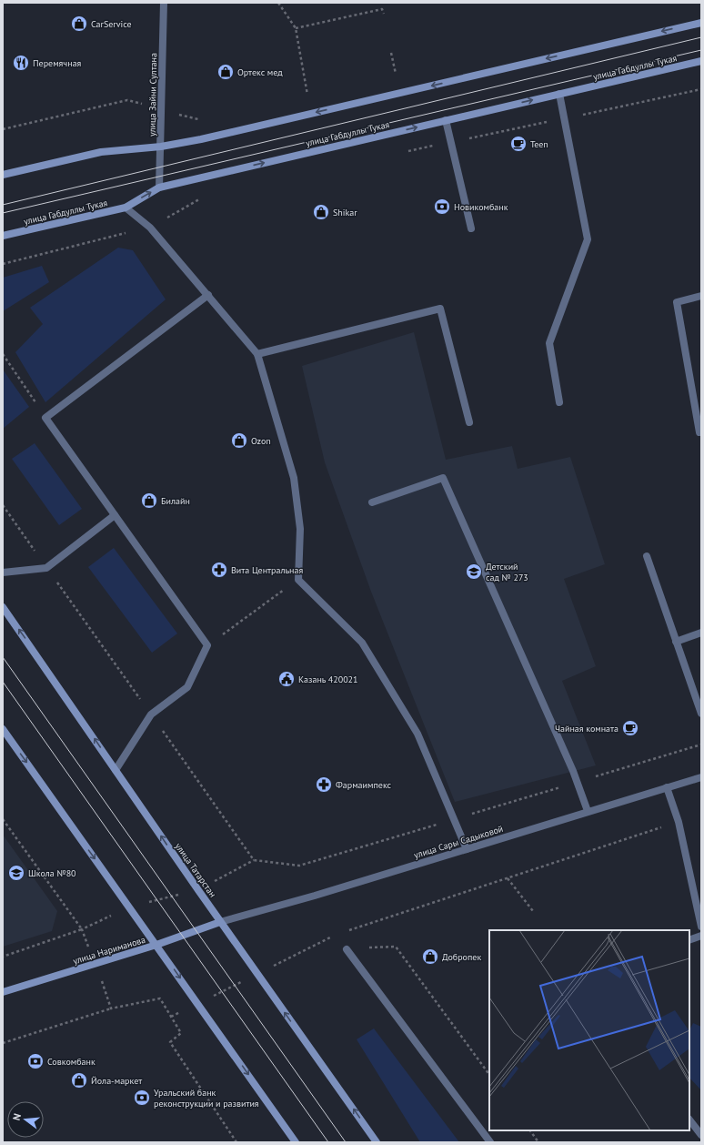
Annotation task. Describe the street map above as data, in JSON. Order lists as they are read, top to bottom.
{
  "streets": {
    "main road": ["улица Габдуллы Тукая", "улица Татарстан", "улица Нариманова"],
    "street": ["улица Зайни Султана", "улица Сары Садыковой"]
  },
  "crossings": [
    ["улица Габдуллы Тукая", "улица Зайни Султана"],
    ["улица Сары Садыковой", "улица Татарстан"],
    ["улица Сары Садыковой", "улица Нариманова"],
    ["улица Татарстан", "улица Нариманова"]
  ],
  "one_way": ["улица Татарстан"],
  "places": {
    "shop": [
      "CarService",
      "Ортекс мед",
      "Shikar",
      "Ozon",
      "Билайн",
      "Добропек",
      "Йола-маркет"
    ],
    "restaurant": ["Перемячная"],
    "cafe": ["Teen", "Чайная комната"],
    "bank": ["Новикомбанк", "Совкомбанк", "Уральский банк реконструкции и развития"],
    "pharmacy": ["Вита Центральная", "Фармаимпекс"],
    "school or university": ["Детский сад № 273", "Школа №80"],
    "public building": ["Казань 420021"]
  },
  "north": "left"
}
